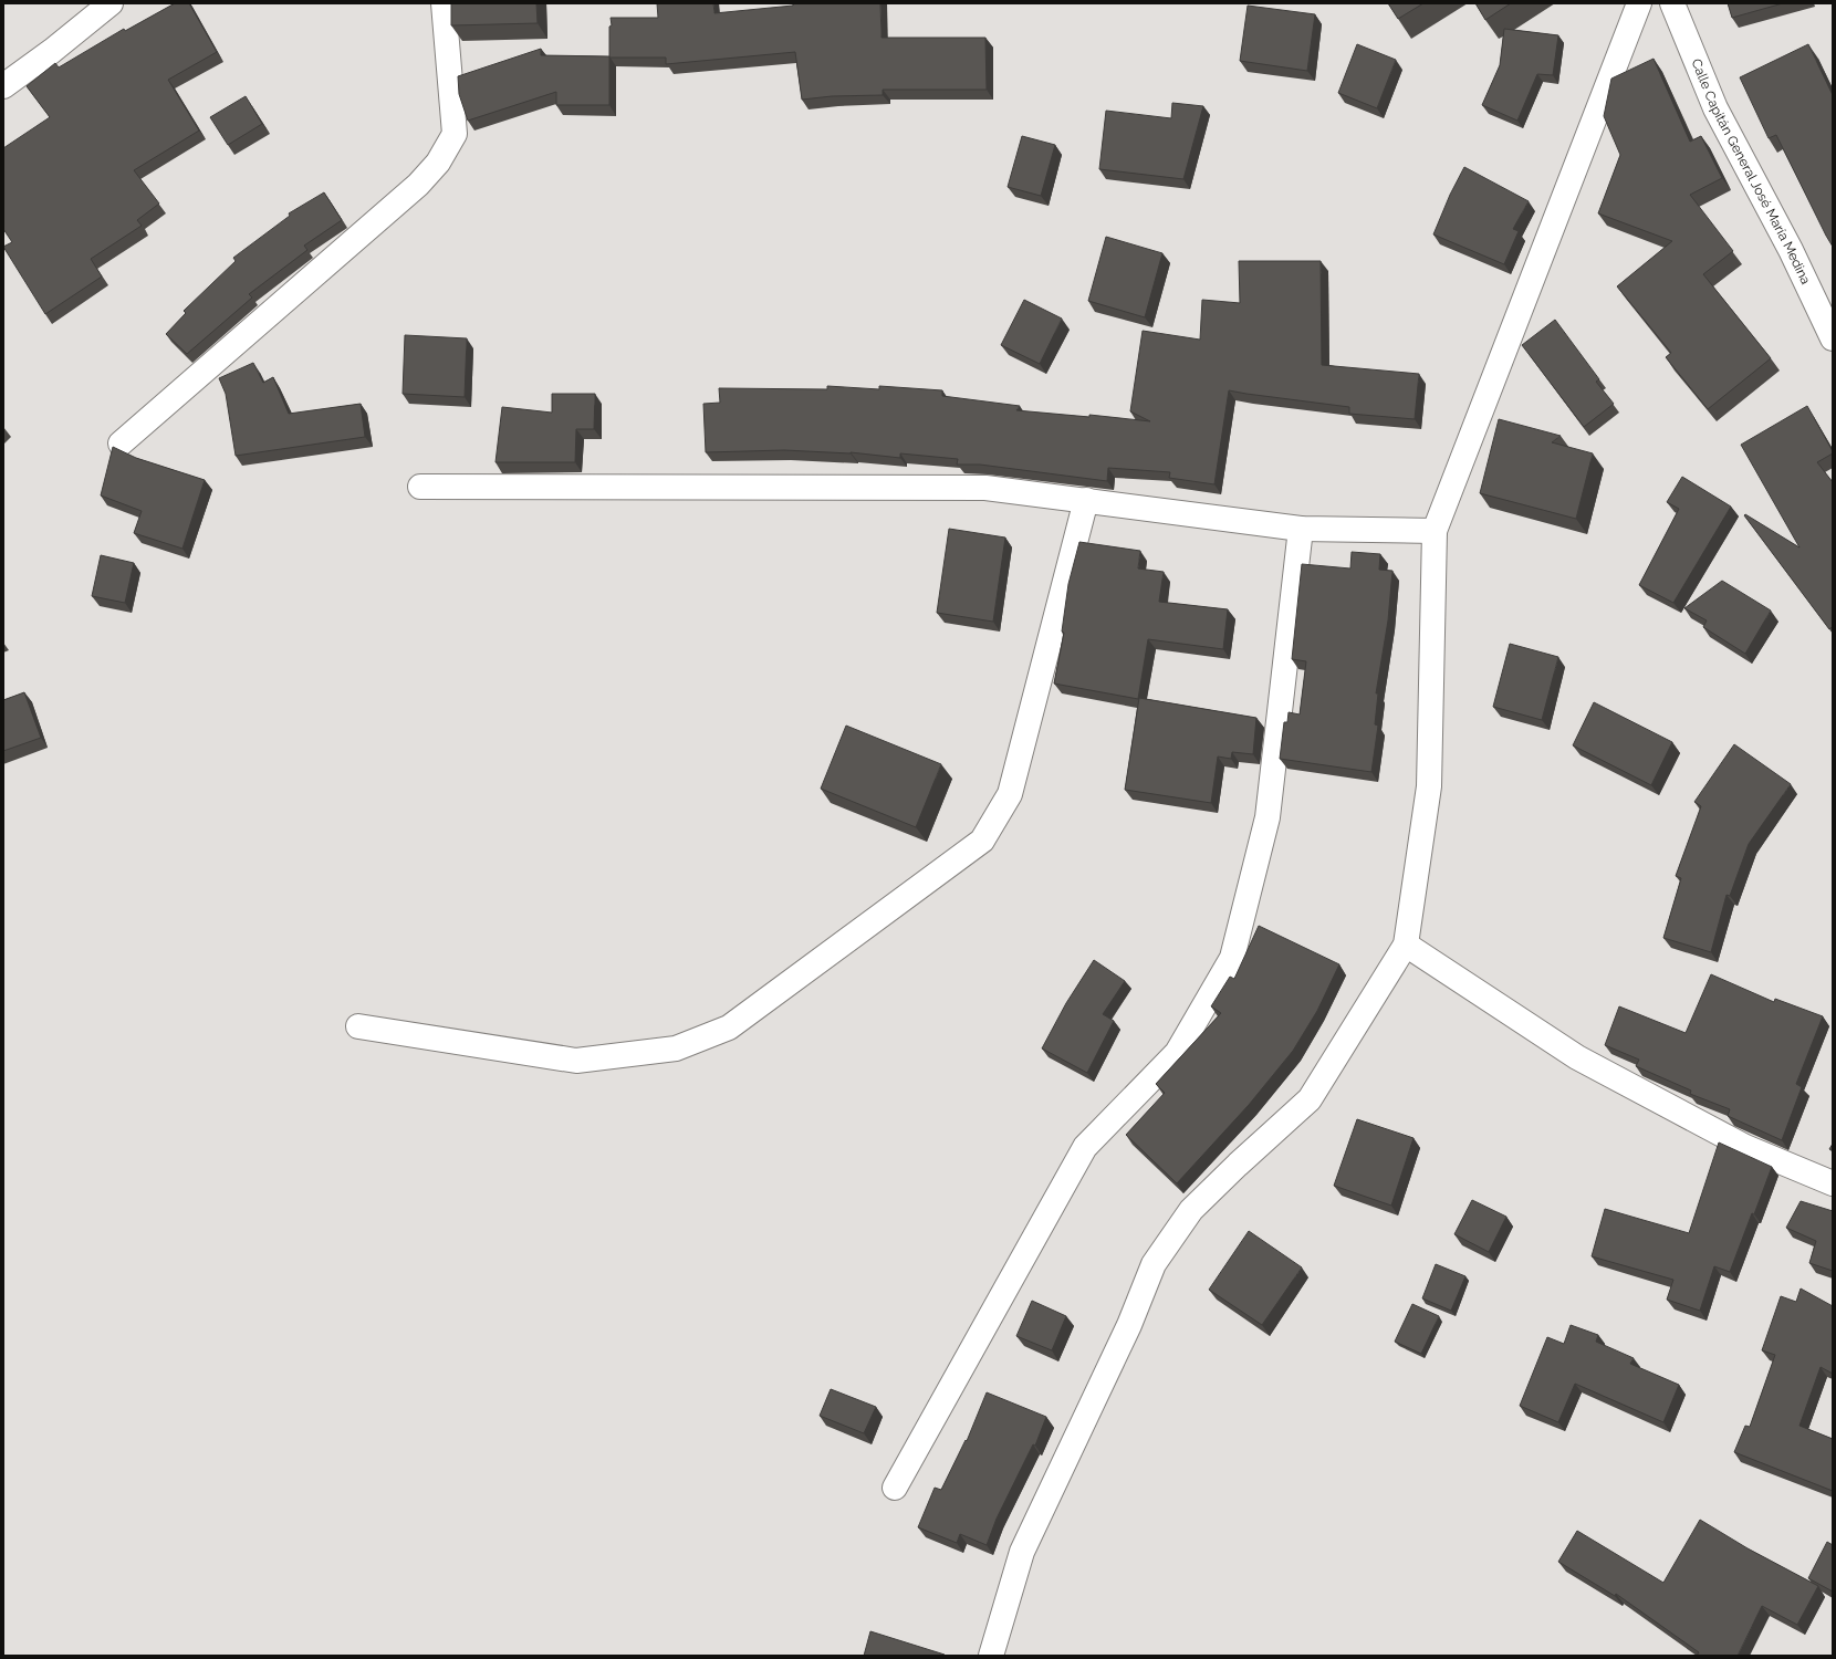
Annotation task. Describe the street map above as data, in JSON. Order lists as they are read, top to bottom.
{
  "streets": {
    "street": ["Calle Capitán General José María Medina"]
  }
}
